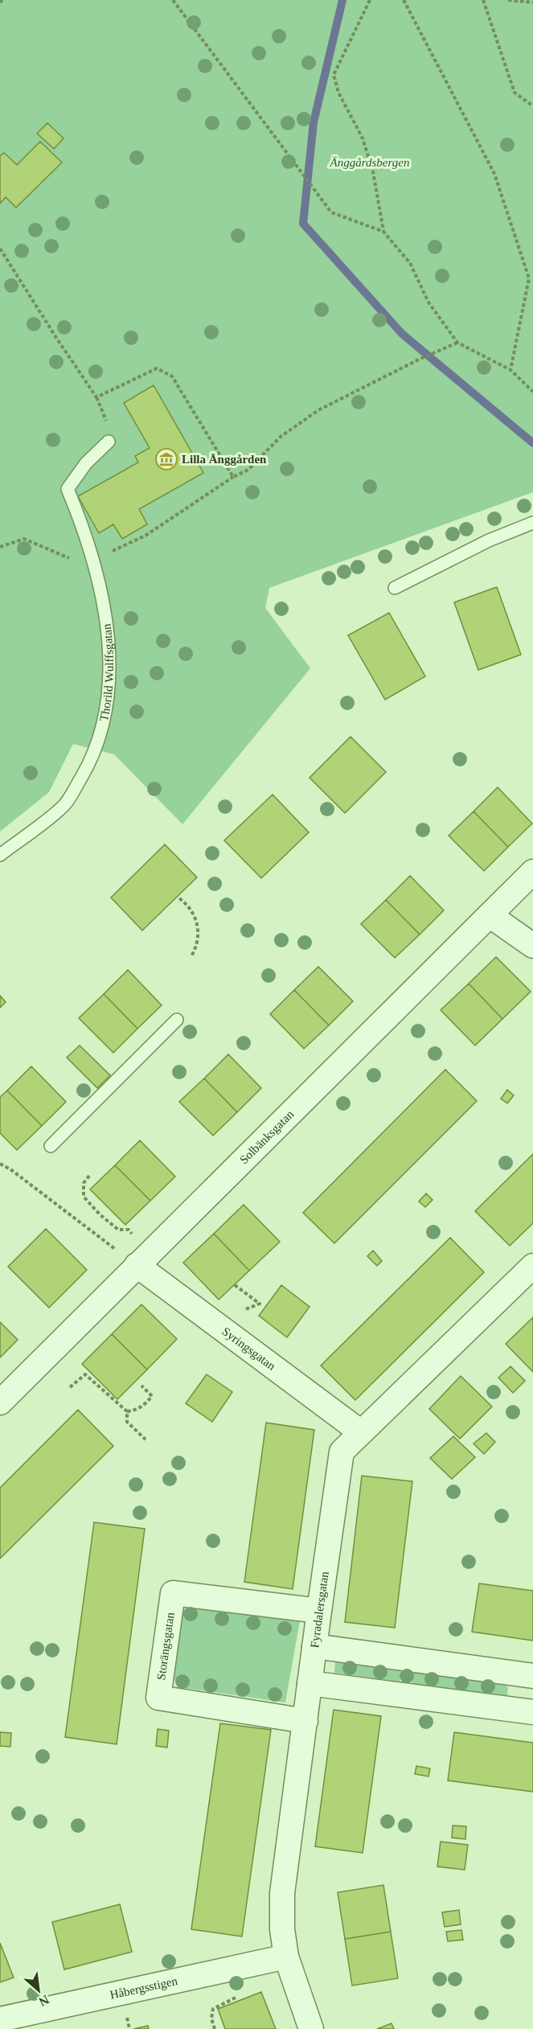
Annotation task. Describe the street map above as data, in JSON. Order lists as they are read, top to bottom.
{
  "streets": {
    "street": [
      "Solbänksgatan",
      "Syringsgatan",
      "Fyradalersgatan",
      "Storängsgatan",
      "Håbergsstigen"
    ],
    "lane": ["Thorild Wulffsgatan"]
  },
  "crossings": [
    ["Solbänksgatan", "Syringsgatan"],
    ["Syringsgatan", "Fyradalersgatan"],
    ["Fyradalersgatan", "Storängsgatan"],
    ["Fyradalersgatan", "Håbergsstigen"]
  ],
  "parks": ["Änggårdsbergen"],
  "places": {
    "museum": ["Lilla Änggården"]
  },
  "north": "bottom right"
}
